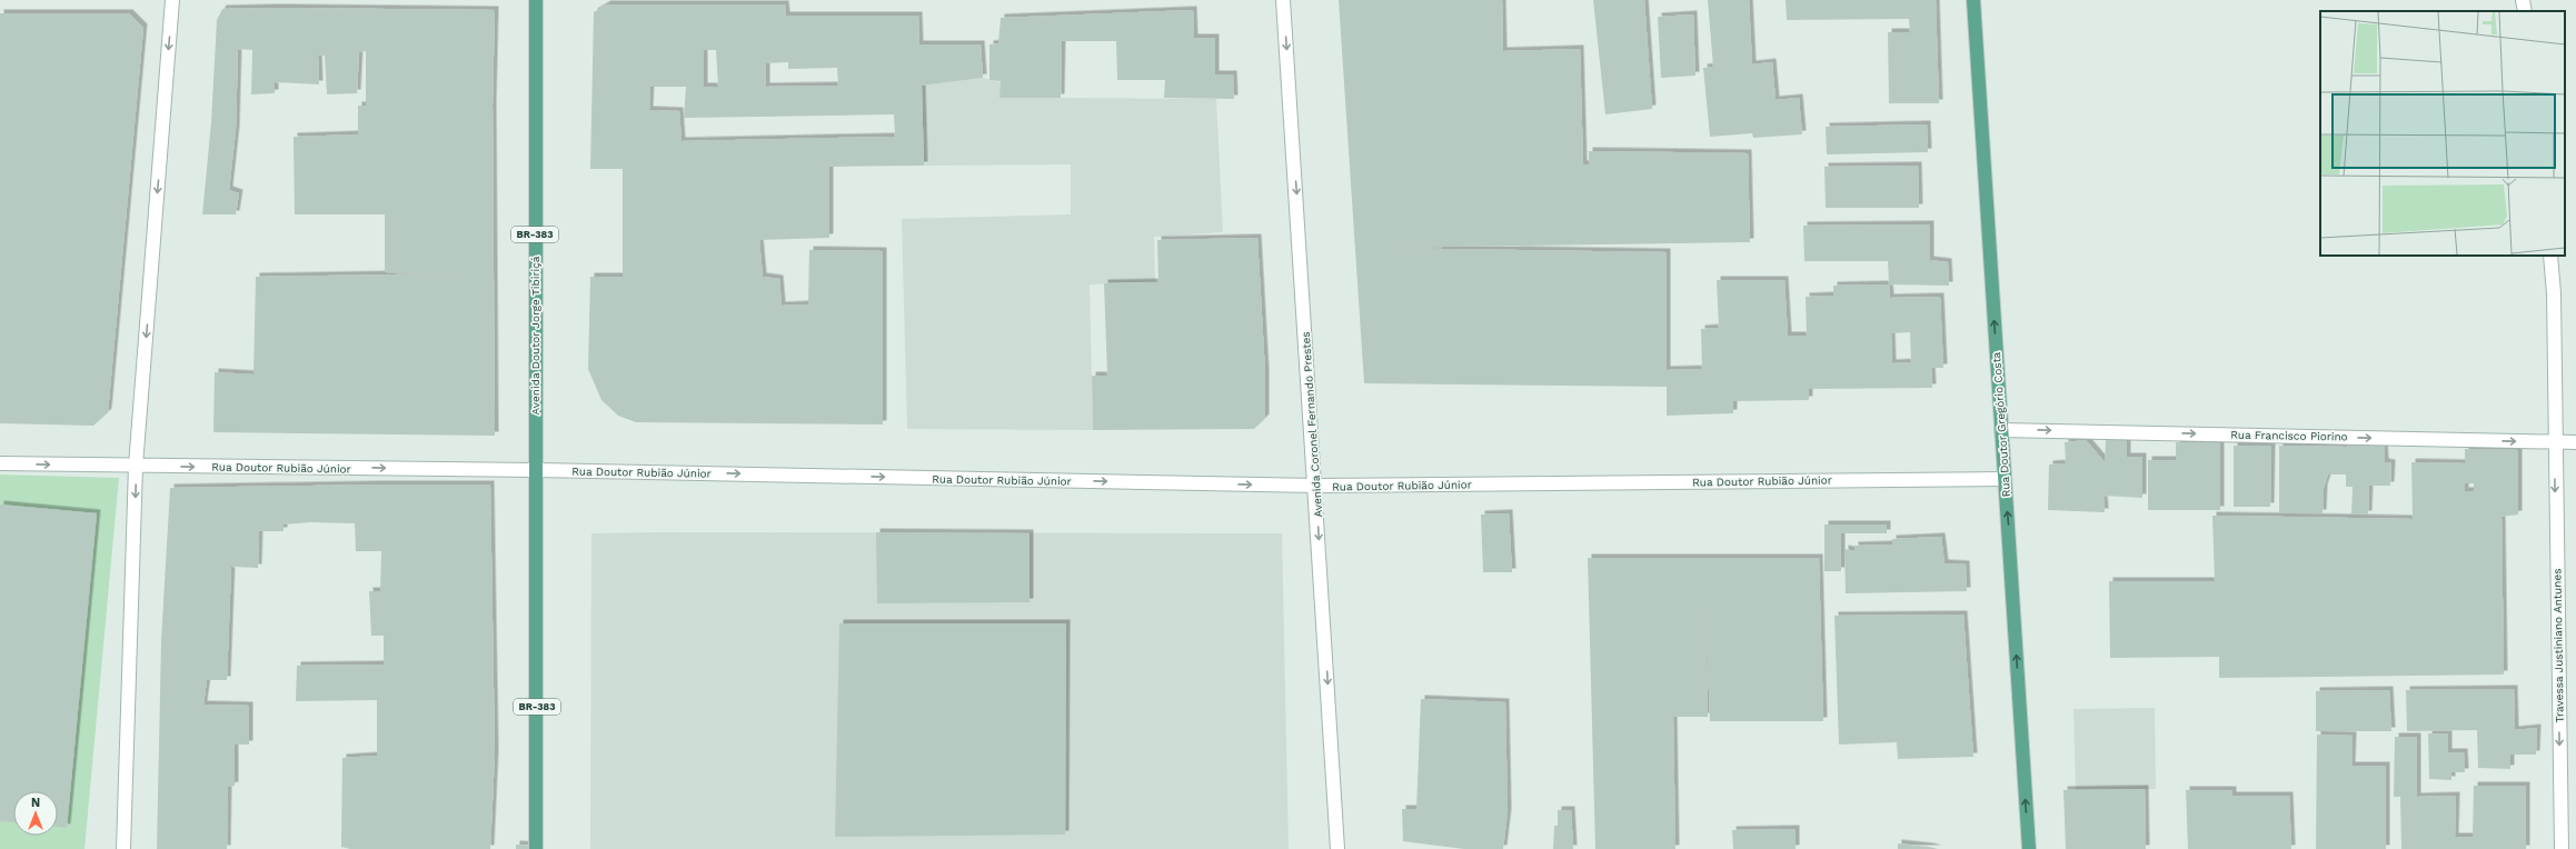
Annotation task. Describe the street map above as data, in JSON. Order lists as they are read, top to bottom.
{
  "streets": {
    "main road": ["BR-383", "Avenida Doutor Jorge Tibiriçá", "Rua Doutor Gregório Costa"],
    "street": [
      "Avenida Coronel Fernando Prestes",
      "Rua Francisco Piorino",
      "Rua Doutor Rubião Júnior",
      "Travessa Justiniano Antunes"
    ]
  },
  "crossings": [
    ["Avenida Doutor Jorge Tibiriçá", "Rua Doutor Rubião Júnior"],
    ["Avenida Coronel Fernando Prestes", "Rua Doutor Rubião Júnior"],
    ["Rua Doutor Gregório Costa", "Rua Francisco Piorino"],
    ["Rua Doutor Gregório Costa", "Rua Doutor Rubião Júnior"],
    ["Rua Francisco Piorino", "Travessa Justiniano Antunes"]
  ],
  "one_way": [
    "Avenida Coronel Fernando Prestes",
    "Rua Doutor Gregório Costa",
    "Rua Francisco Piorino",
    "Rua Doutor Rubião Júnior",
    "Travessa Justiniano Antunes"
  ],
  "north": "top"
}
